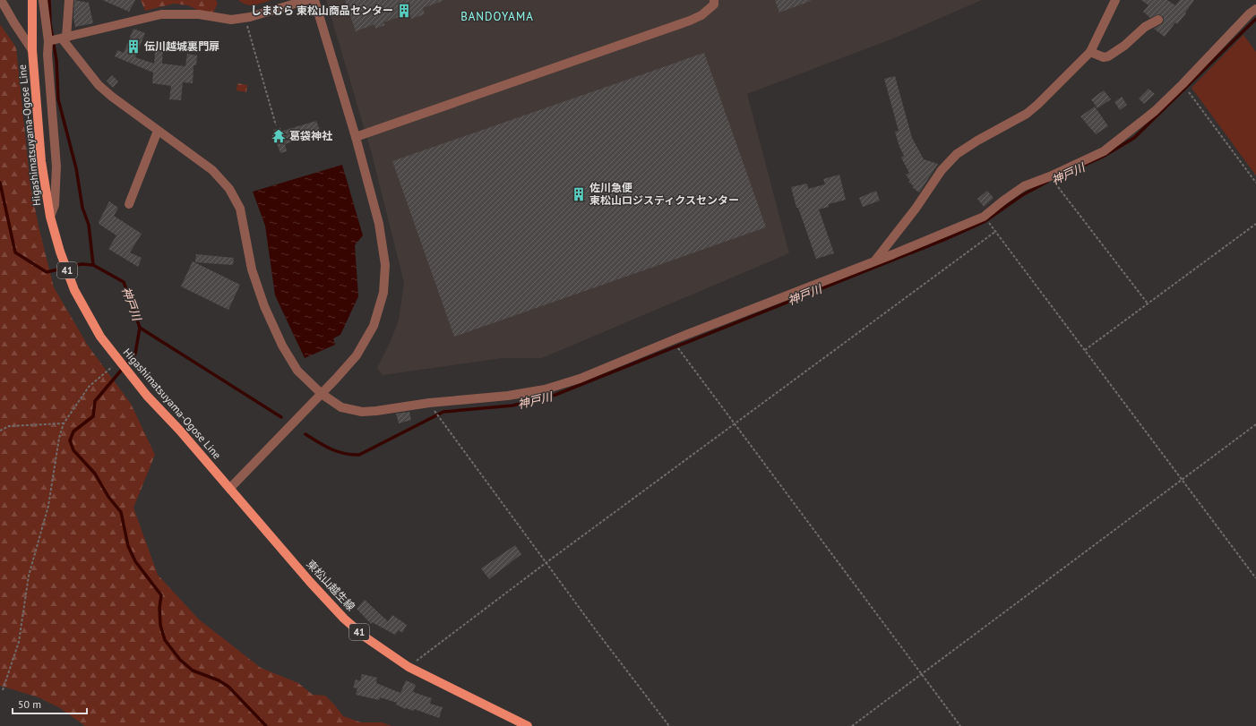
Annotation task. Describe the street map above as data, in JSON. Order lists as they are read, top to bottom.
{
  "streets": {
    "main road": ["Higashimatsuyama-Ogose Line", "41", "東松山越生線"]
  },
  "crossings": [
    ["Higashimatsuyama-Ogose Line", "東松山越生線"]
  ],
  "districts": ["BANDOYAMA"],
  "water": ["神戸川"],
  "places": {
    "building": ["しまむら 東松山商品センター", "伝川越城裏門扉", "佐川急便 東松山ロジスティクスセンター"],
    "temple": ["葛袋神社"]
  },
  "scale_bar": "50 m"
}
